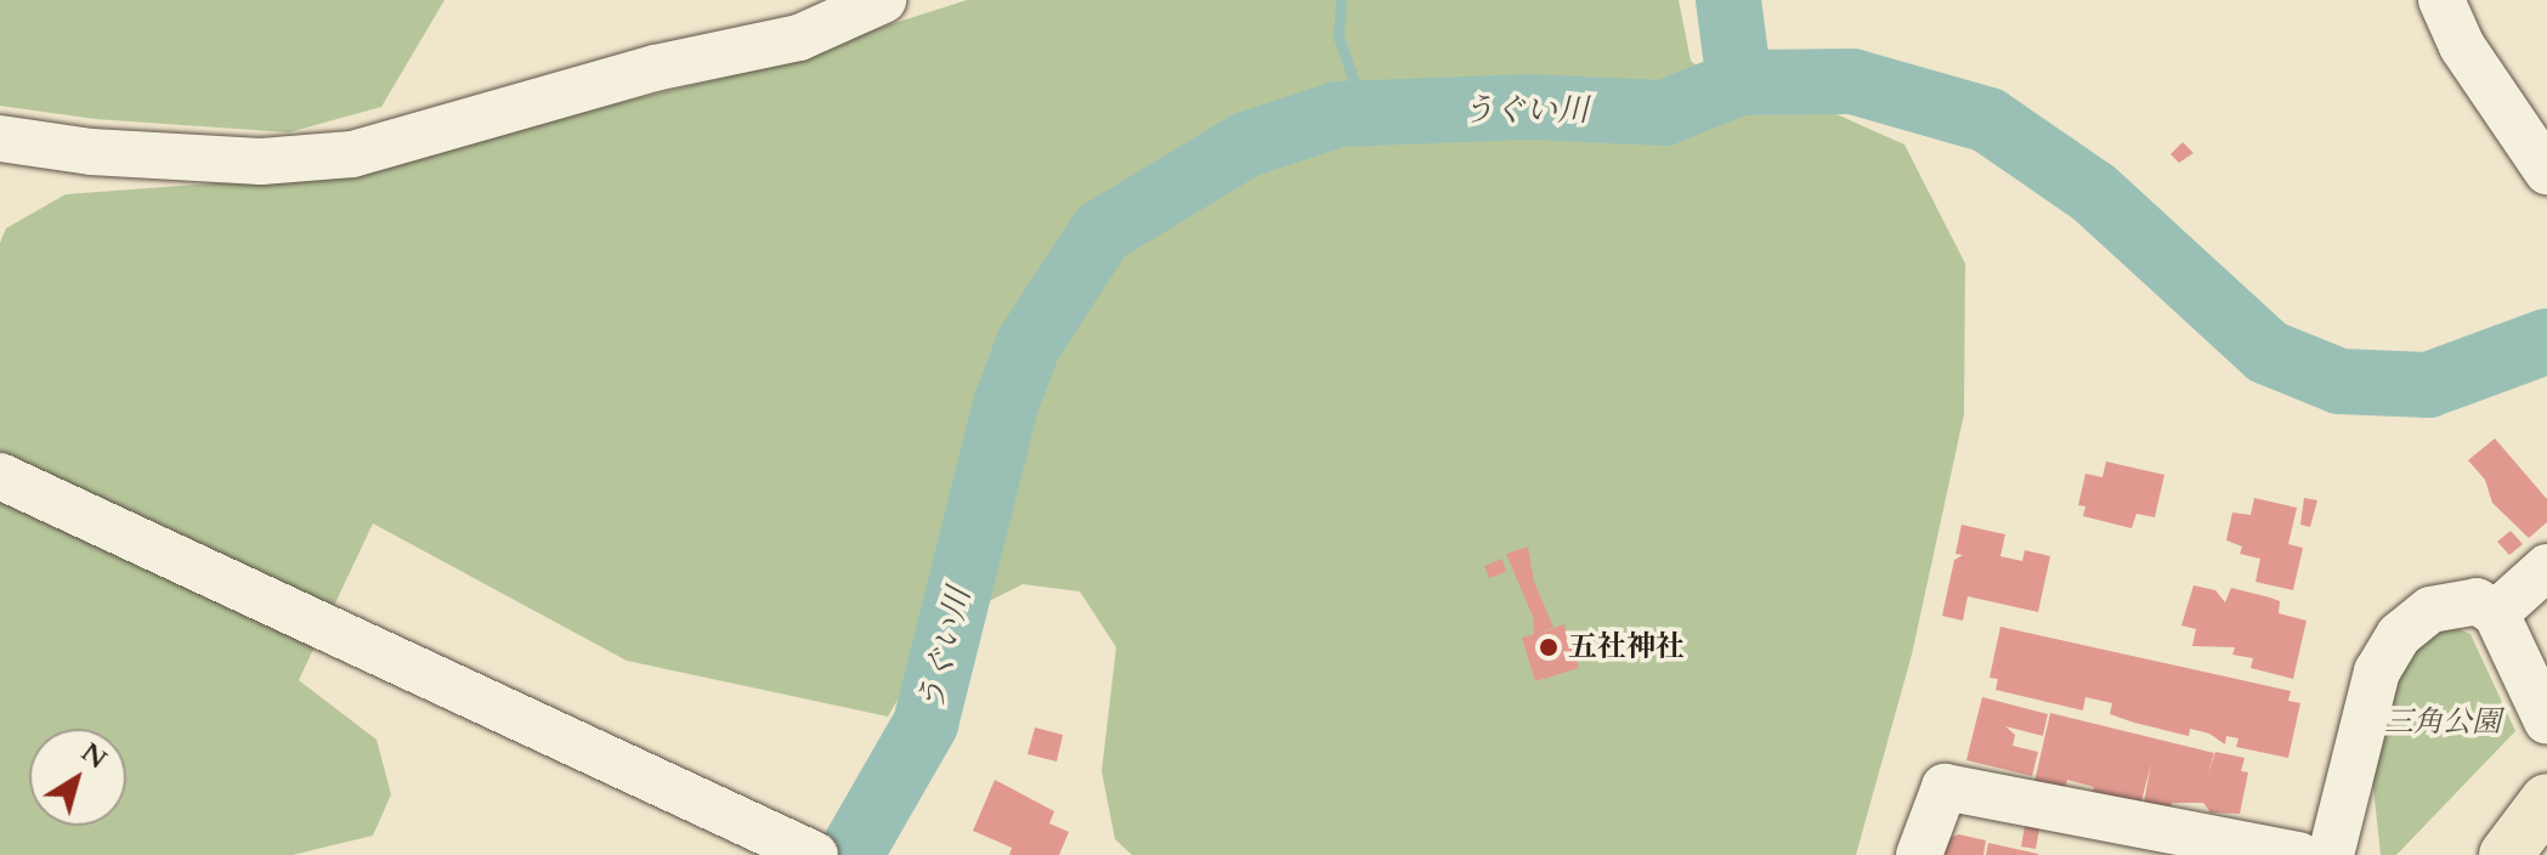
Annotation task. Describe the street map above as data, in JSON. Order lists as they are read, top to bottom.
{
  "water": ["うぐい川"],
  "parks": ["三角公園"],
  "places": ["五社神社"],
  "north": "top right"
}
